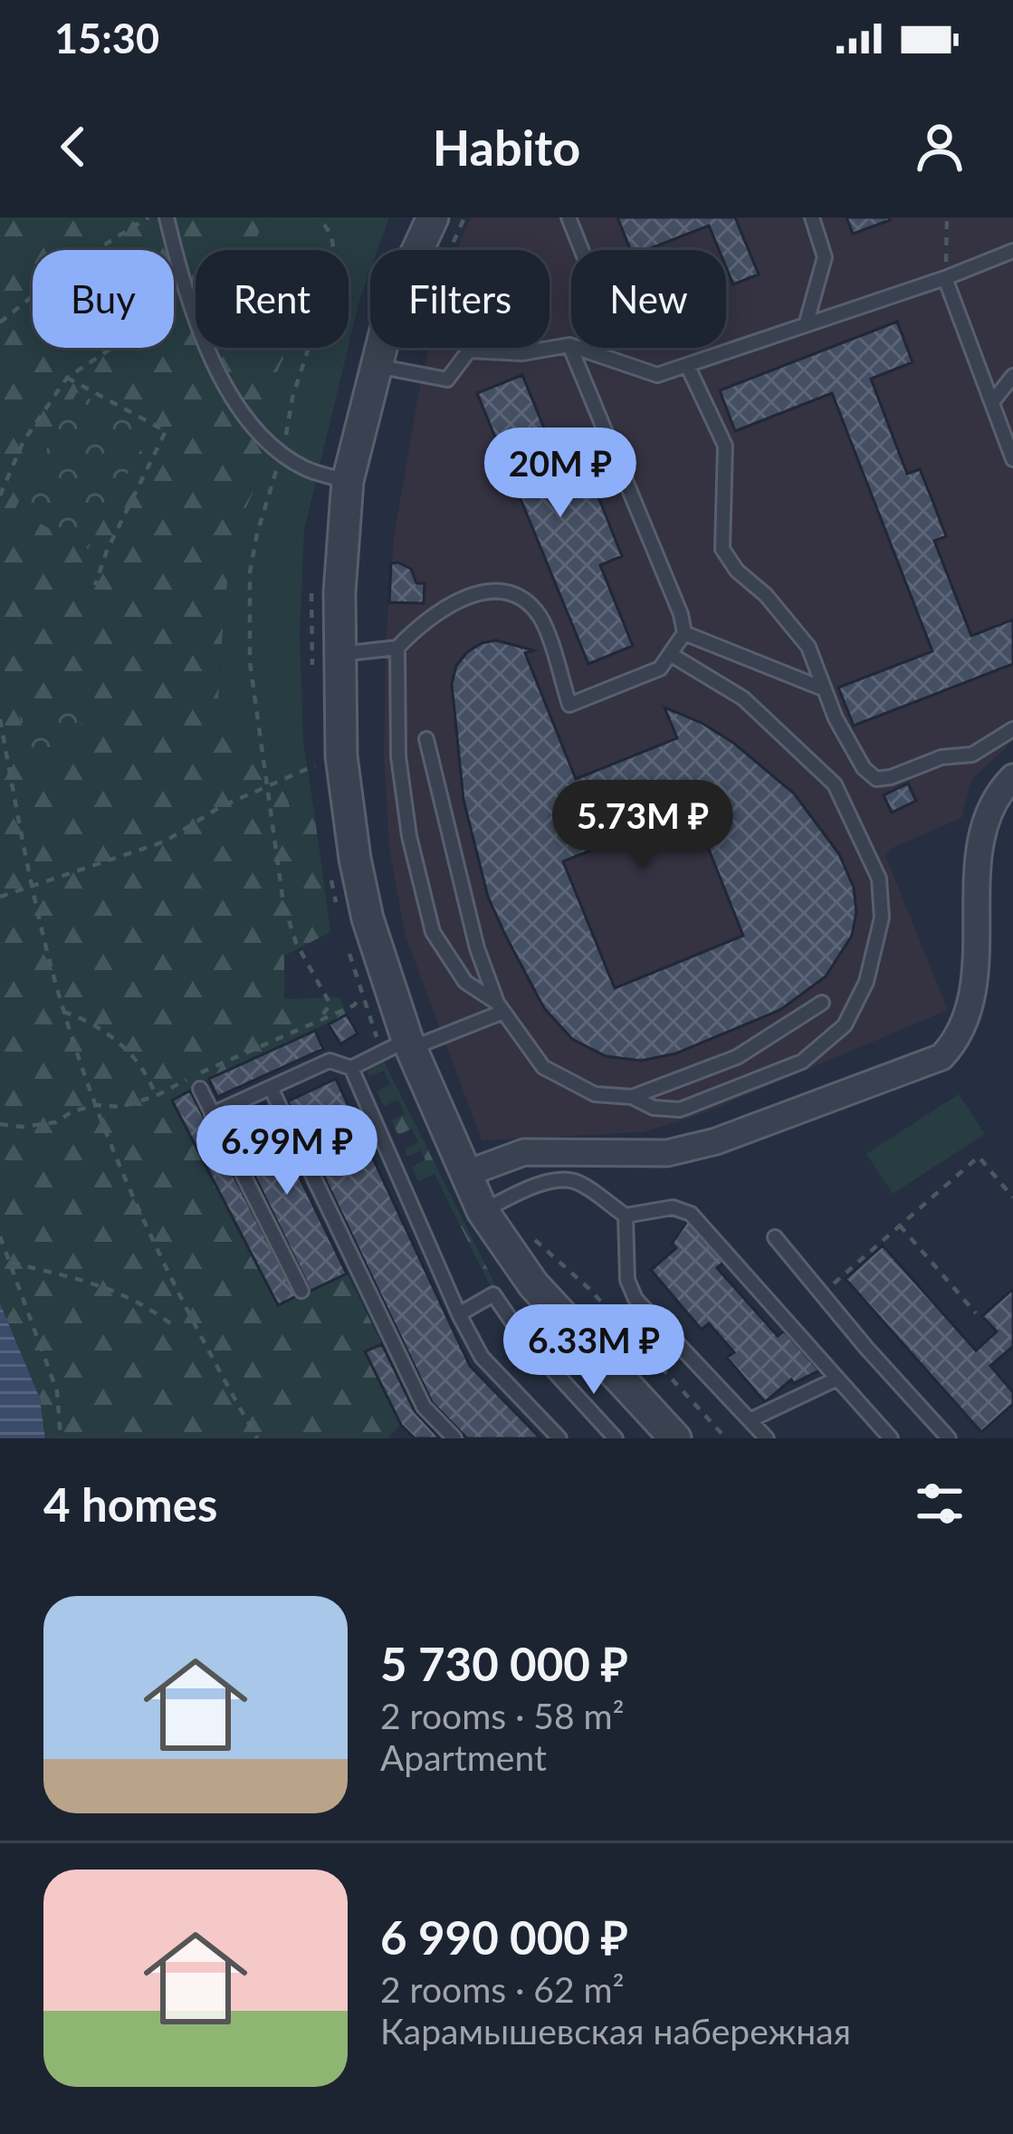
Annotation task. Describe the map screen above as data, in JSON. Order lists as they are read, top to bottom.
{
  "page": {
    "status": "15:30",
    "header": "Habito",
    "chip": [
      "Buy",
      "Rent",
      "Filters",
      "New"
    ],
    "price": [
      "20M ₽",
      "5.73M ₽",
      "6.99M ₽",
      "6.33M ₽"
    ],
    "heading": "4 homes",
    "list": [
      {
        "name": "5 730 000 ₽",
        "note": "2 rooms · 58 m² · Apartment"
      },
      {
        "name": "6 990 000 ₽",
        "note": "2 rooms · 62 m² · Карамышевская набережная"
      }
    ]
  }
}
